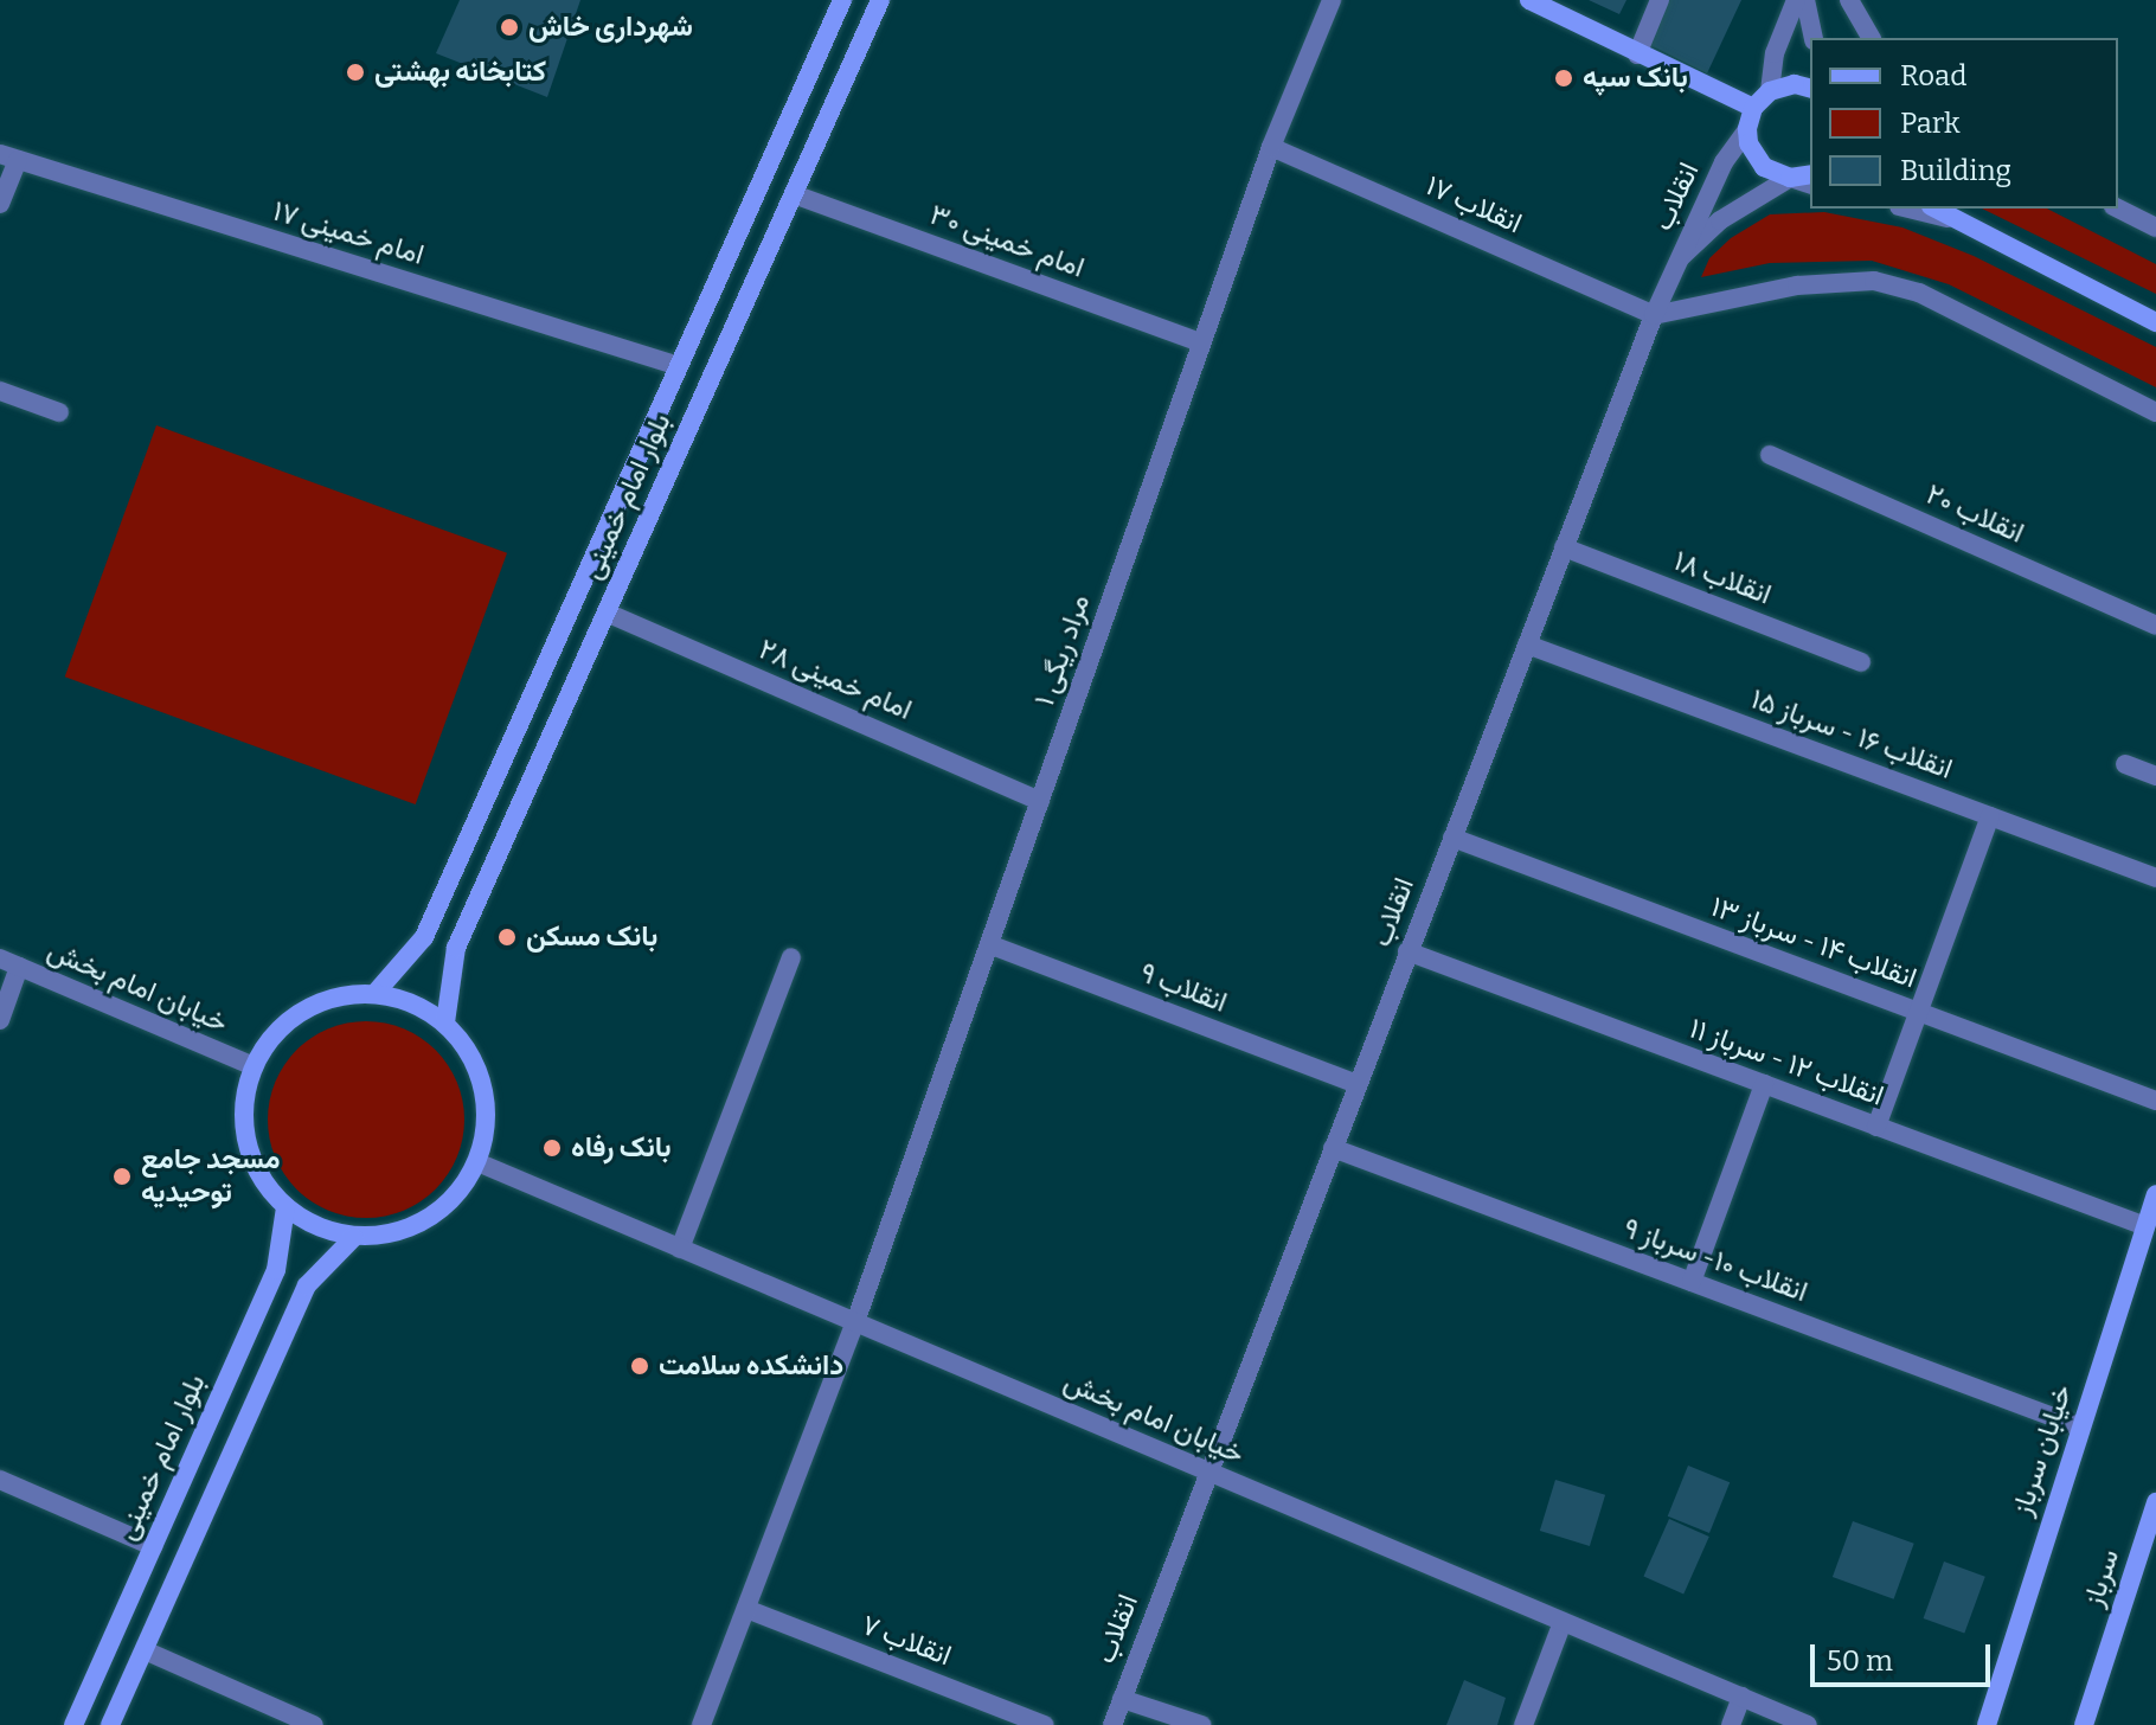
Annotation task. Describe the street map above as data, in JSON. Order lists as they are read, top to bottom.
{
  "streets": {
    "main road": ["بلوار امام خمینی", "خیابان سرباز", "سرباز"],
    "street": [
      "انقلاب",
      "انقلاب ۱۷",
      "امام خمینی ۱۷",
      "امام خمینی ۳۰",
      "انقلاب ۲۰",
      "انقلاب ۱۸",
      "مراد ریگی ۱",
      "امام خمینی ۲۸",
      "انقلاب ۱۶ - سرباز ۱۵",
      "انقلاب ۱۴ - سرباز ۱۳",
      "خیابان امام بخش",
      "انقلاب ۹",
      "انقلاب ۱۲ - سرباز ۱۱",
      "انقلاب ۱۰- سرباز ۹",
      "انقلاب ۷"
    ]
  },
  "crossings": [
    ["انقلاب", "انقلاب ۱۷"],
    ["انقلاب", "انقلاب ۱۸"],
    ["انقلاب", "انقلاب ۱۶ - سرباز ۱۵"],
    ["انقلاب", "انقلاب ۱۴ - سرباز ۱۳"],
    ["انقلاب", "خیابان امام بخش"],
    ["انقلاب", "انقلاب ۹"],
    ["انقلاب", "انقلاب ۱۲ - سرباز ۱۱"],
    ["انقلاب", "انقلاب ۱۰- سرباز ۹"],
    ["انقلاب ۱۷", "مراد ریگی ۱"],
    ["امام خمینی ۱۷", "بلوار امام خمینی"],
    ["امام خمینی ۳۰", "بلوار امام خمینی"],
    ["امام خمینی ۳۰", "مراد ریگی ۱"],
    ["بلوار امام خمینی", "امام خمینی ۲۸"],
    ["بلوار امام خمینی", "خیابان امام بخش"],
    ["مراد ریگی ۱", "امام خمینی ۲۸"],
    ["مراد ریگی ۱", "خیابان امام بخش"],
    ["مراد ریگی ۱", "انقلاب ۹"],
    ["مراد ریگی ۱", "انقلاب ۷"],
    ["انقلاب ۱۲ - سرباز ۱۱", "خیابان سرباز"],
    ["انقلاب ۱۰- سرباز ۹", "خیابان سرباز"]
  ],
  "places": [
    "شهرداری خاش",
    "کتابخانه بهشتی",
    "بانک سپه",
    "بانک مسکن",
    "بانک رفاه",
    "مسجد جامع توحیدیه",
    "دانشکده سلامت"
  ],
  "legend": ["Road", "Park", "Building"],
  "scale_bar": "50 m"
}
